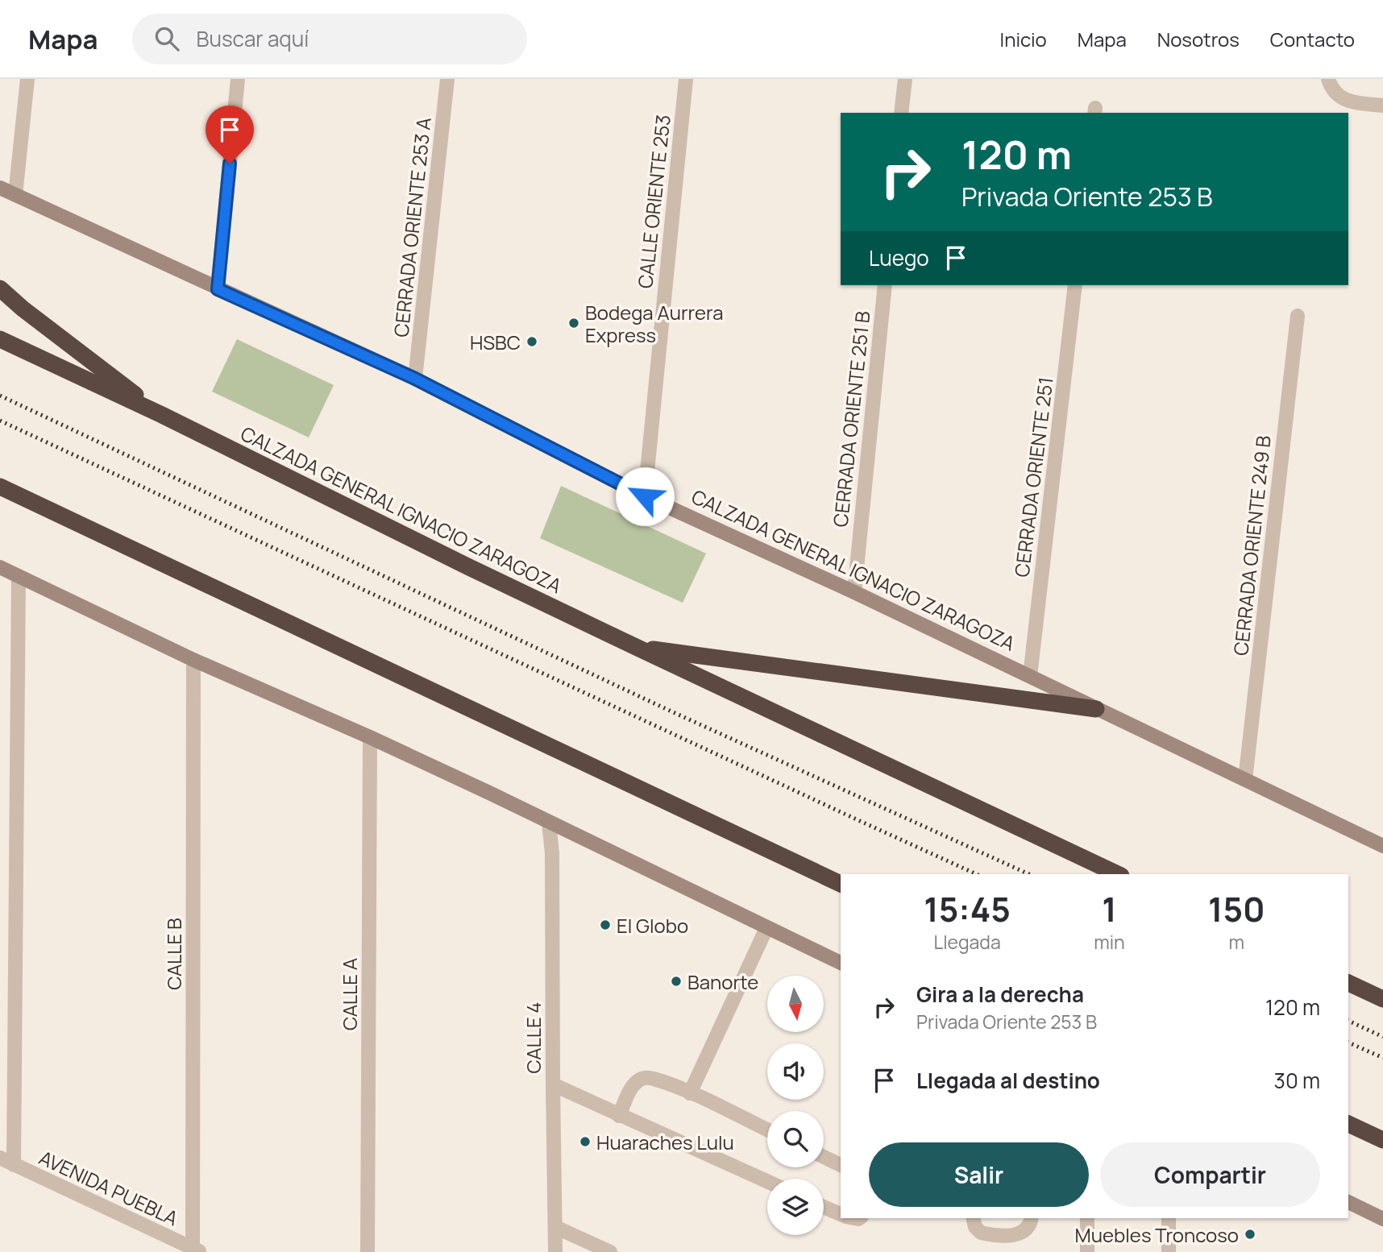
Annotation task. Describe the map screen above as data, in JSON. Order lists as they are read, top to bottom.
{
  "streets": {
    "highway": ["CALZADA GENERAL IGNACIO ZARAGOZA"],
    "street": [
      "CALLE ORIENTE 253",
      "CERRADA ORIENTE 253 A",
      "CERRADA ORIENTE 251 B",
      "CERRADA ORIENTE 251",
      "CERRADA ORIENTE 249 B",
      "CALLE B",
      "CALLE A",
      "CALLE 4",
      "AVENIDA PUEBLA"
    ]
  },
  "crossings": [
    ["CALLE ORIENTE 253", "CALZADA GENERAL IGNACIO ZARAGOZA"],
    ["CERRADA ORIENTE 253 A", "CALZADA GENERAL IGNACIO ZARAGOZA"],
    ["CERRADA ORIENTE 251 B", "CALZADA GENERAL IGNACIO ZARAGOZA"],
    ["CERRADA ORIENTE 251", "CALZADA GENERAL IGNACIO ZARAGOZA"],
    ["CALZADA GENERAL IGNACIO ZARAGOZA", "CERRADA ORIENTE 249 B"],
    ["CALLE B", "AVENIDA PUEBLA"]
  ],
  "places": [
    "Bodega Aurrera Express",
    "HSBC",
    "El Globo",
    "Banorte",
    "Huaraches Lulu",
    "Muebles Troncoso"
  ],
  "north": "bottom",
  "page": {
    "header": "Mapa",
    "search": "Buscar aquí",
    "nav": [
      "Inicio",
      "Mapa",
      "Nosotros",
      "Contacto"
    ],
    "turn": ["120 m", "Privada Oriente 253 B"],
    "then": "Luego",
    "eta": [
      "15:45",
      "Llegada",
      "1",
      "min",
      "150",
      "m"
    ],
    "list": [
      {
        "name": "Gira a la derecha",
        "note": "Privada Oriente 253 B",
        "value": "120 m"
      },
      {
        "name": "Llegada al destino",
        "value": "30 m"
      }
    ],
    "buttons": ["Salir", "Compartir"]
  }
}
